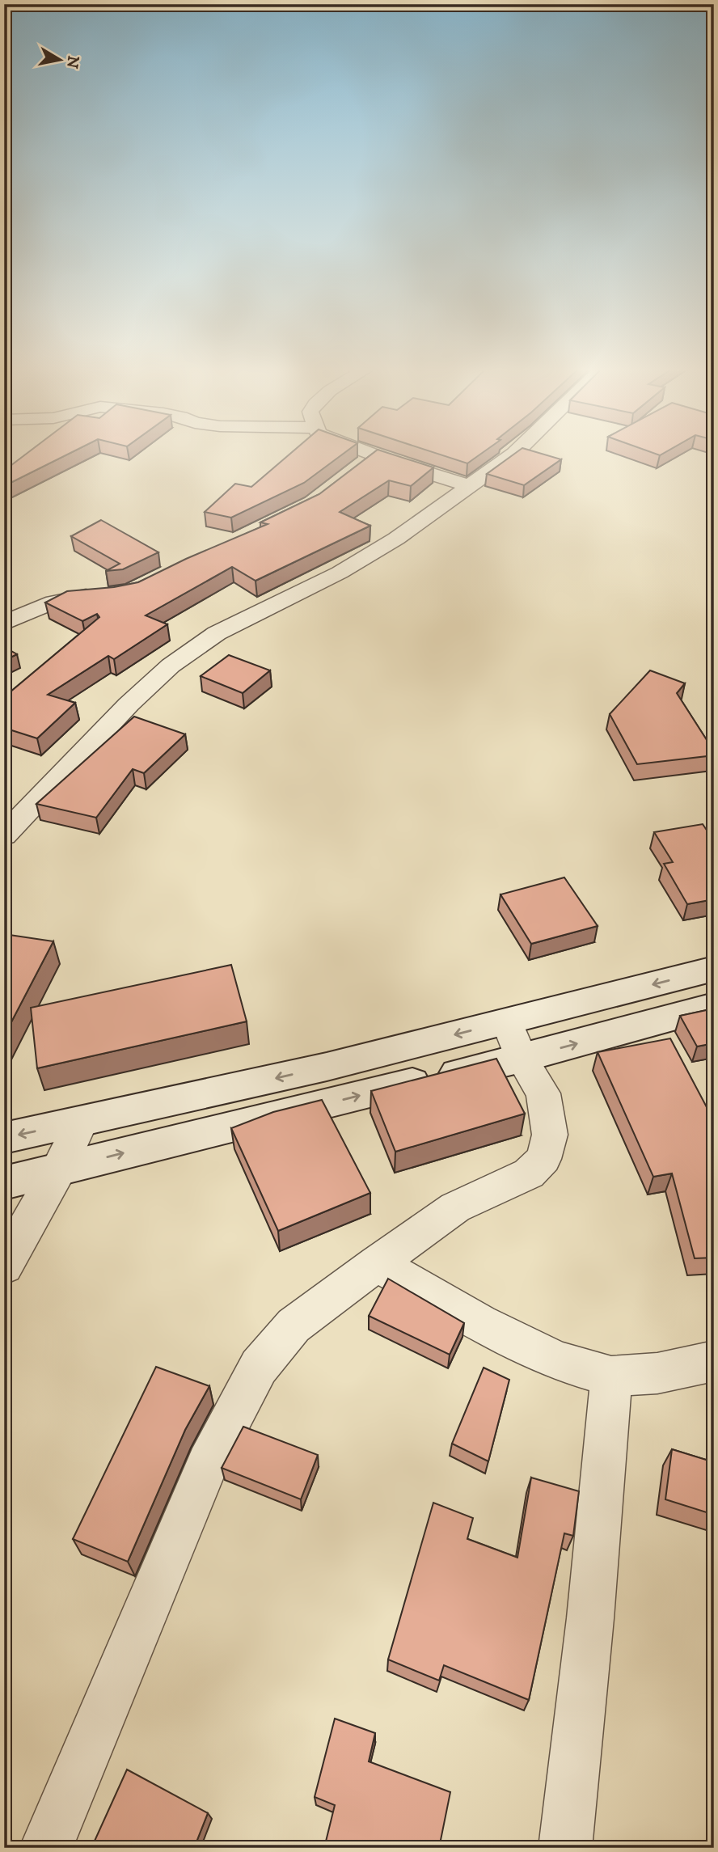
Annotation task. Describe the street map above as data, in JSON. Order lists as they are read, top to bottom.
{
  "north": "right"
}
